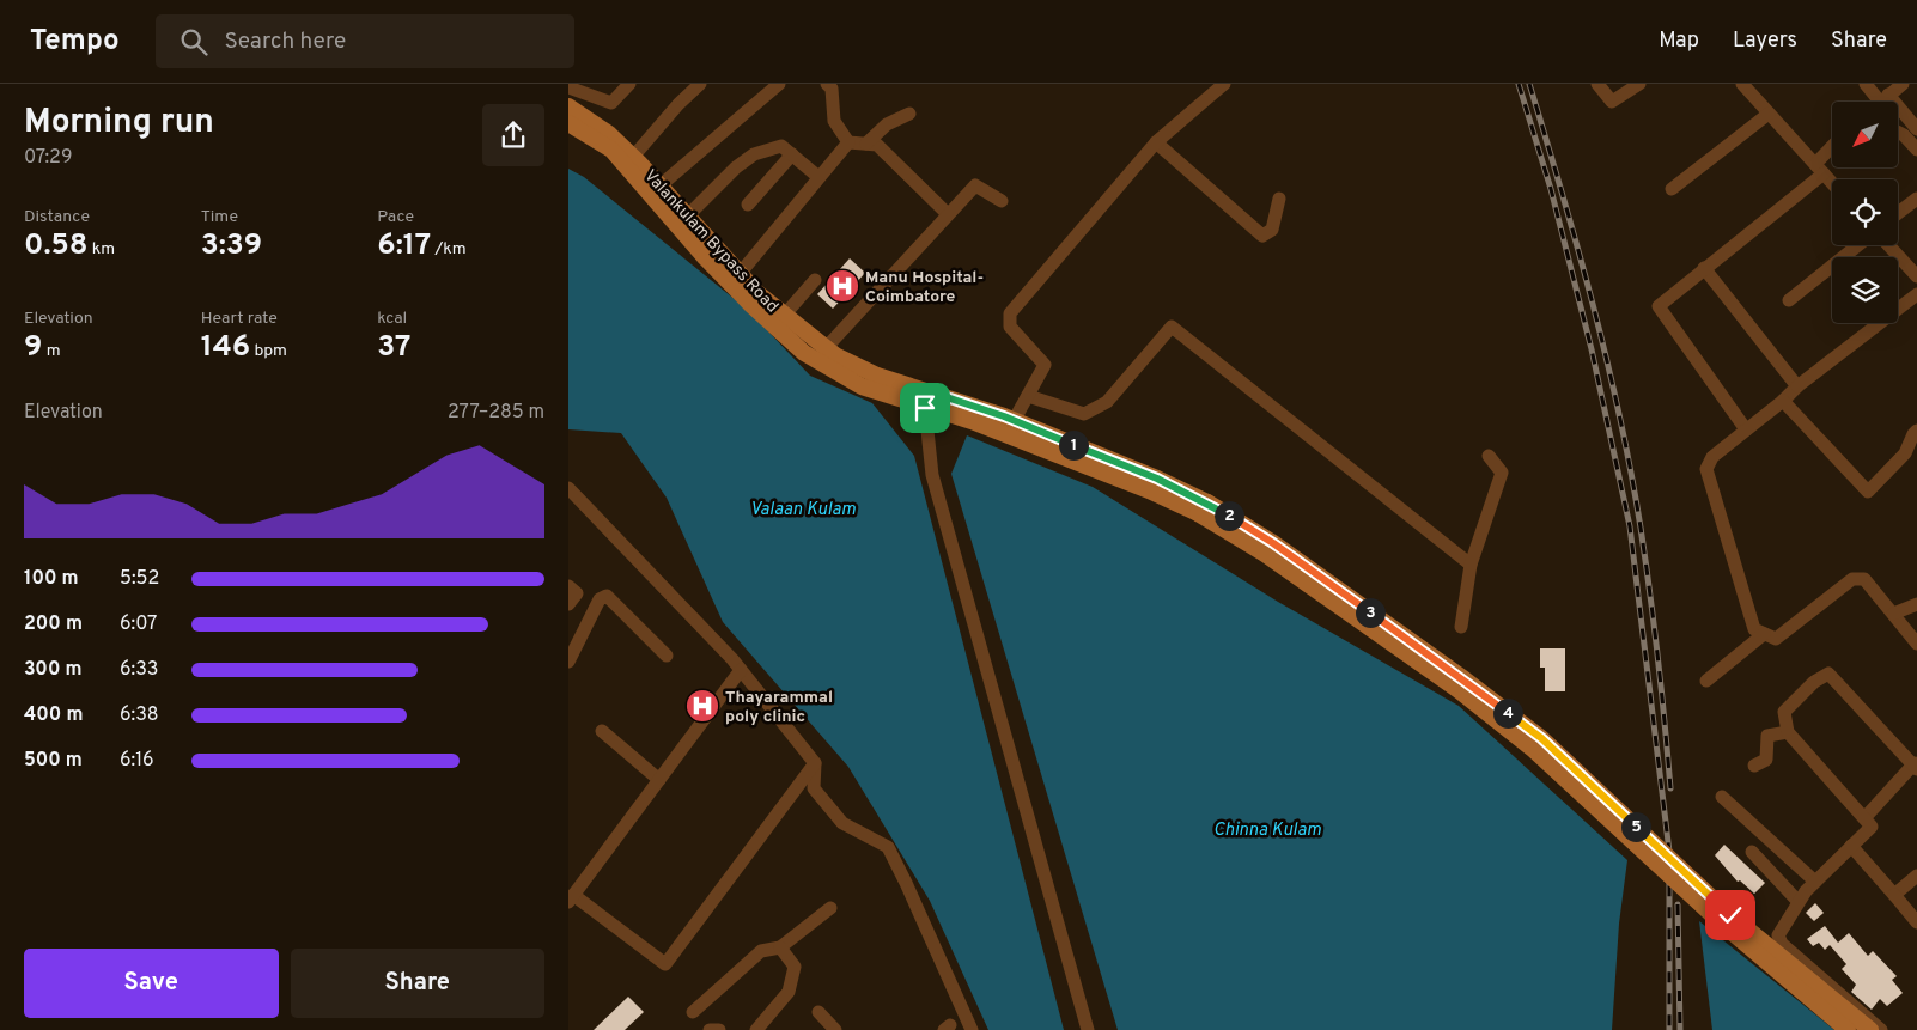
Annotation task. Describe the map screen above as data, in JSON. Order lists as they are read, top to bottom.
{
  "streets": {
    "main road": ["Valankulam Bypass Road"]
  },
  "water": ["Valaan Kulam", "Chinna Kulam"],
  "places": {
    "hospital": ["Manu Hospital- Coimbatore", "Thayarammal poly clinic"]
  },
  "north": "bottom left",
  "page": {
    "header": "Tempo",
    "search": "Search here",
    "nav": ["Map", "Layers", "Share"],
    "heading": ["Morning run", "07:29"],
    "stats": [
      ["Distance", "0.58 km"],
      ["Time", "3:39"],
      ["Pace", "6:17 /km"],
      ["Elevation", "9 m"],
      ["Heart rate", "146 bpm"],
      ["kcal", "37"]
    ],
    "chart": ["Elevation", "277–285 m"],
    "pins": [
      "1",
      "2",
      "3",
      "4",
      "5"
    ],
    "list": [
      {
        "name": "100 m",
        "note": "5:52"
      },
      {
        "name": "200 m",
        "note": "6:07"
      },
      {
        "name": "300 m",
        "note": "6:33"
      },
      {
        "name": "400 m",
        "note": "6:38"
      },
      {
        "name": "500 m",
        "note": "6:16"
      }
    ],
    "buttons": ["Save", "Share"]
  }
}
